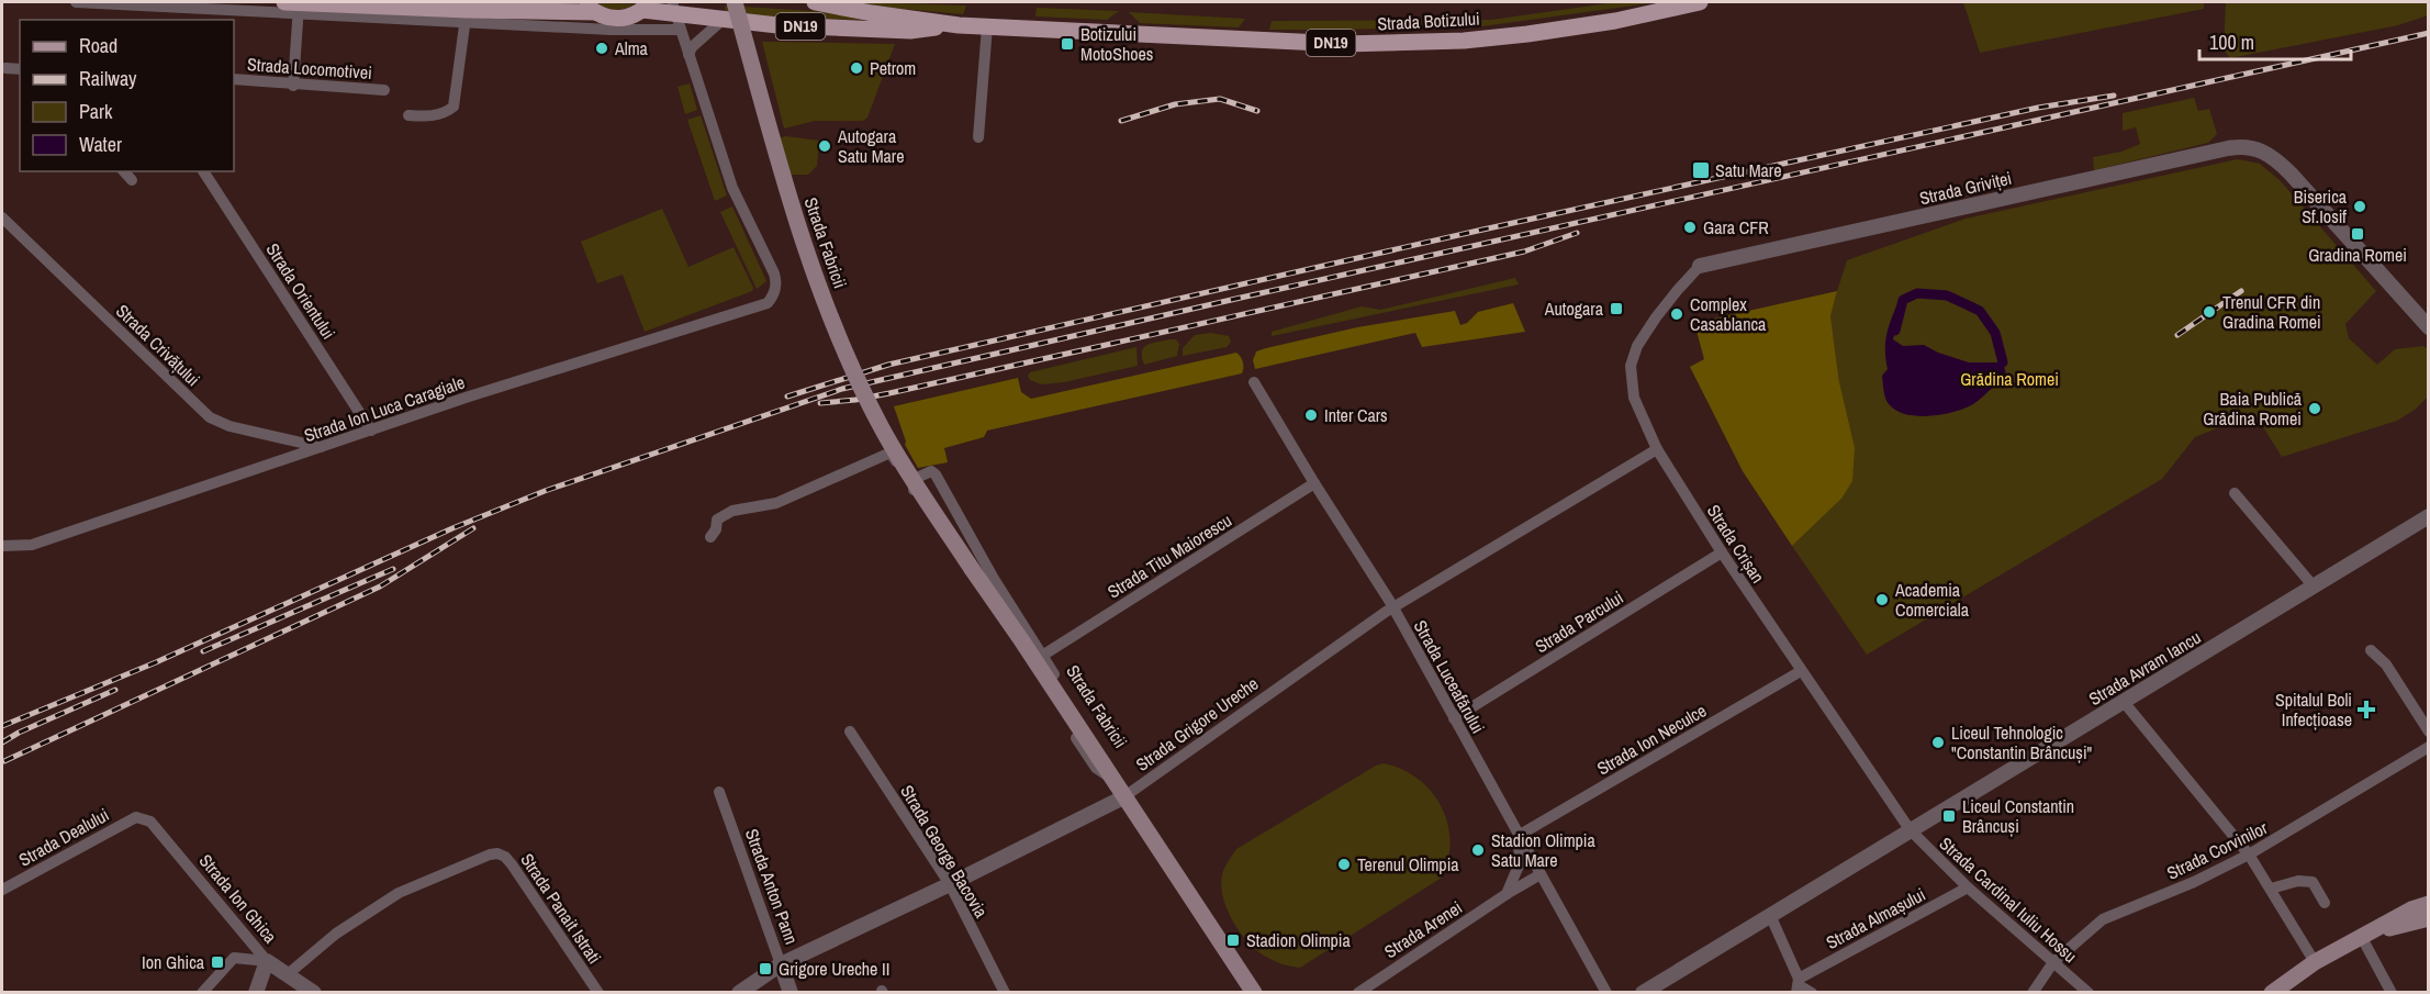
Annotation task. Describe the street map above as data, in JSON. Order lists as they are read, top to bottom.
{
  "streets": {
    "main road": ["Strada Botizului", "DN19", "Strada Fabricii"],
    "street": [
      "Strada Locomotivei",
      "Strada Griviței",
      "Strada Orientului",
      "Strada Crivățului",
      "Strada Ion Luca Caragiale",
      "Strada Crișan",
      "Strada Titu Maiorescu",
      "Strada Parcului",
      "Strada Avram Iancu",
      "Strada Luceafărului",
      "Strada Grigore Ureche",
      "Strada Ion Neculce",
      "Strada Dealului",
      "Strada Corvinilor",
      "Strada George Bacovia",
      "Strada Anton Pann",
      "Strada Ion Ghica",
      "Strada Cardinal Iuliu Hossu",
      "Strada Panait Istrati",
      "Strada Almașului",
      "Strada Arenei"
    ]
  },
  "crossings": [
    ["Strada Griviței", "Strada Crișan"],
    ["Strada Fabricii", "Strada Titu Maiorescu"],
    ["Strada Fabricii", "Strada Grigore Ureche"],
    ["Strada Orientului", "Strada Ion Luca Caragiale"],
    ["Strada Crivățului", "Strada Ion Luca Caragiale"],
    ["Strada Crișan", "Strada Parcului"],
    ["Strada Crișan", "Strada Avram Iancu"],
    ["Strada Crișan", "Strada Grigore Ureche"],
    ["Strada Crișan", "Strada Ion Neculce"],
    ["Strada Crișan", "Strada Cardinal Iuliu Hossu"],
    ["Strada Titu Maiorescu", "Strada Luceafărului"],
    ["Strada Parcului", "Strada Luceafărului"],
    ["Strada Avram Iancu", "Strada Cardinal Iuliu Hossu"],
    ["Strada Luceafărului", "Strada Grigore Ureche"],
    ["Strada Luceafărului", "Strada Ion Neculce"],
    ["Strada Luceafărului", "Strada Arenei"],
    ["Strada Grigore Ureche", "Strada George Bacovia"],
    ["Strada Grigore Ureche", "Strada Anton Pann"],
    ["Strada Dealului", "Strada Ion Ghica"],
    ["Strada Corvinilor", "Strada Cardinal Iuliu Hossu"],
    ["Strada Ion Ghica", "Strada Panait Istrati"],
    ["Strada Cardinal Iuliu Hossu", "Strada Almașului"]
  ],
  "parks": ["Grădina Romei"],
  "places": {
    "transit": [
      "Botizului MotoShoes",
      "Satu Mare",
      "Gradina Romei",
      "Autogara",
      "Liceul Constantin Brâncuși",
      "Stadion Olimpia",
      "Ion Ghica",
      "Grigore Ureche II"
    ],
    "other": [
      "Alma",
      "Petrom",
      "Autogara Satu Mare",
      "Biserica Sf.Iosif",
      "Gara CFR",
      "Trenul CFR din Gradina Romei",
      "Complex Casablanca",
      "Baia Publică Grădina Romei",
      "Inter Cars",
      "Academia Comerciala",
      "Liceul Tehnologic \"Constantin Brâncuși\"",
      "Stadion Olimpia Satu Mare",
      "Terenul Olimpia"
    ],
    "health": ["Spitalul Boli Infecțioase"]
  },
  "legend": [
    "Road",
    "Railway",
    "Park",
    "Water"
  ],
  "scale_bar": "100 m"
}
